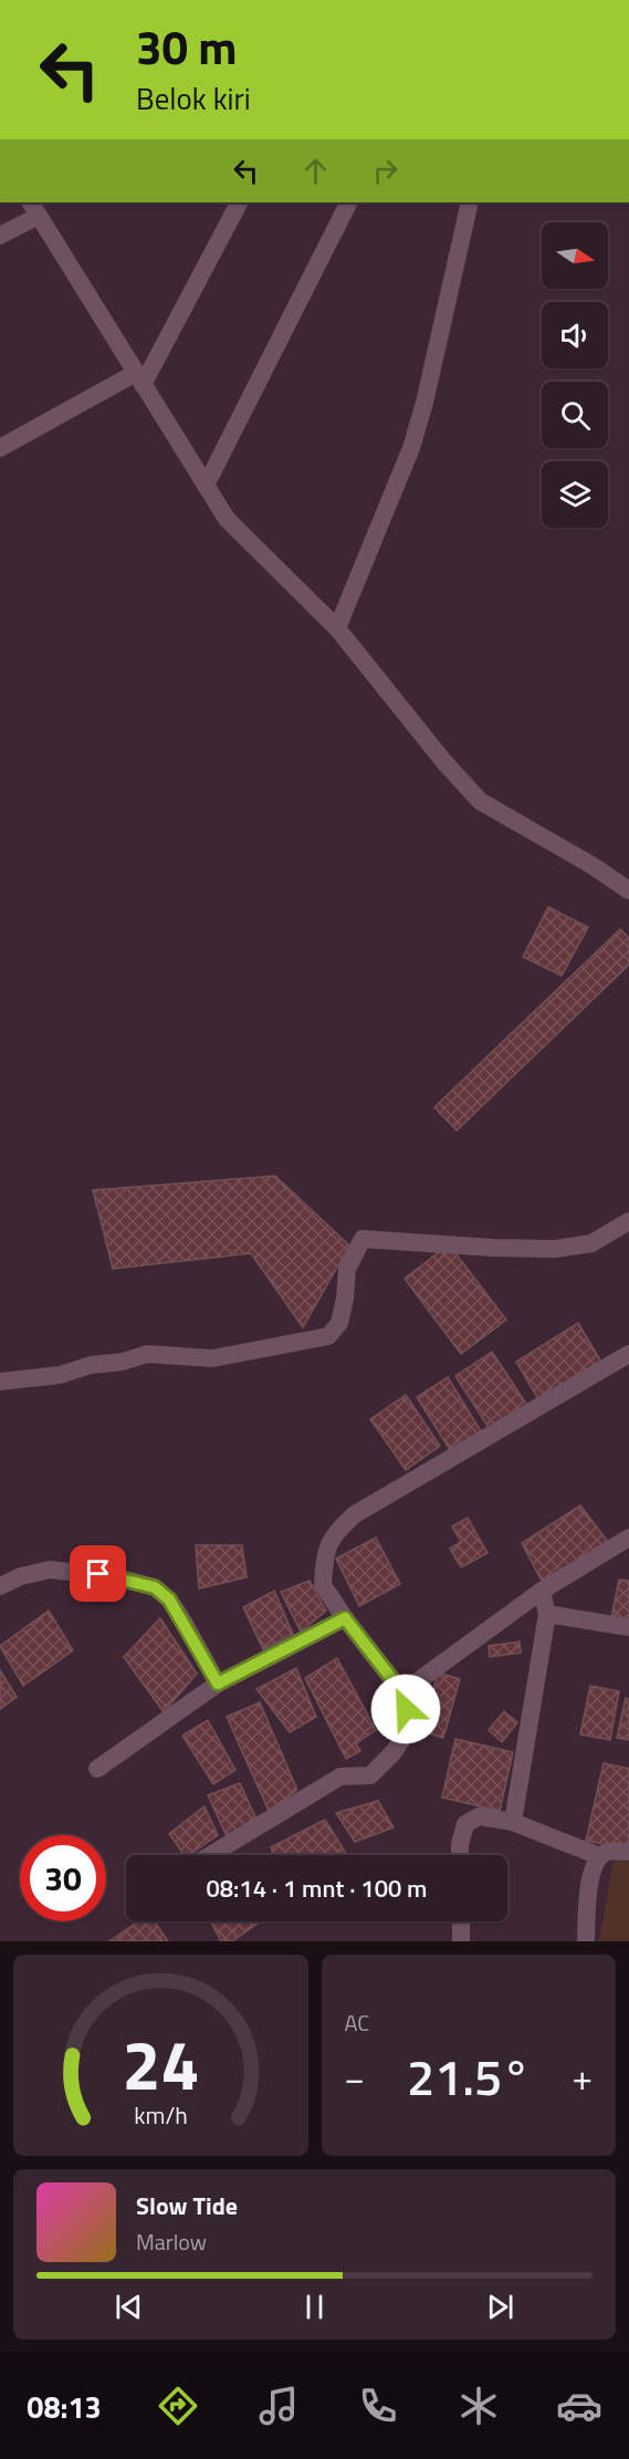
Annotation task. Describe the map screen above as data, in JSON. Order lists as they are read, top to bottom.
{
  "north": "right",
  "page": {
    "turn": ["30 m", "Belok kiri"],
    "limit": "30",
    "trip": "08:14 · 1 mnt · 100 m",
    "tile": "AC",
    "heat": ["−", "21.5°", "+"],
    "song": ["Slow Tide", "Marlow"],
    "tabs": "08:13",
    "gauge": ["24", "km/h"]
  }
}
